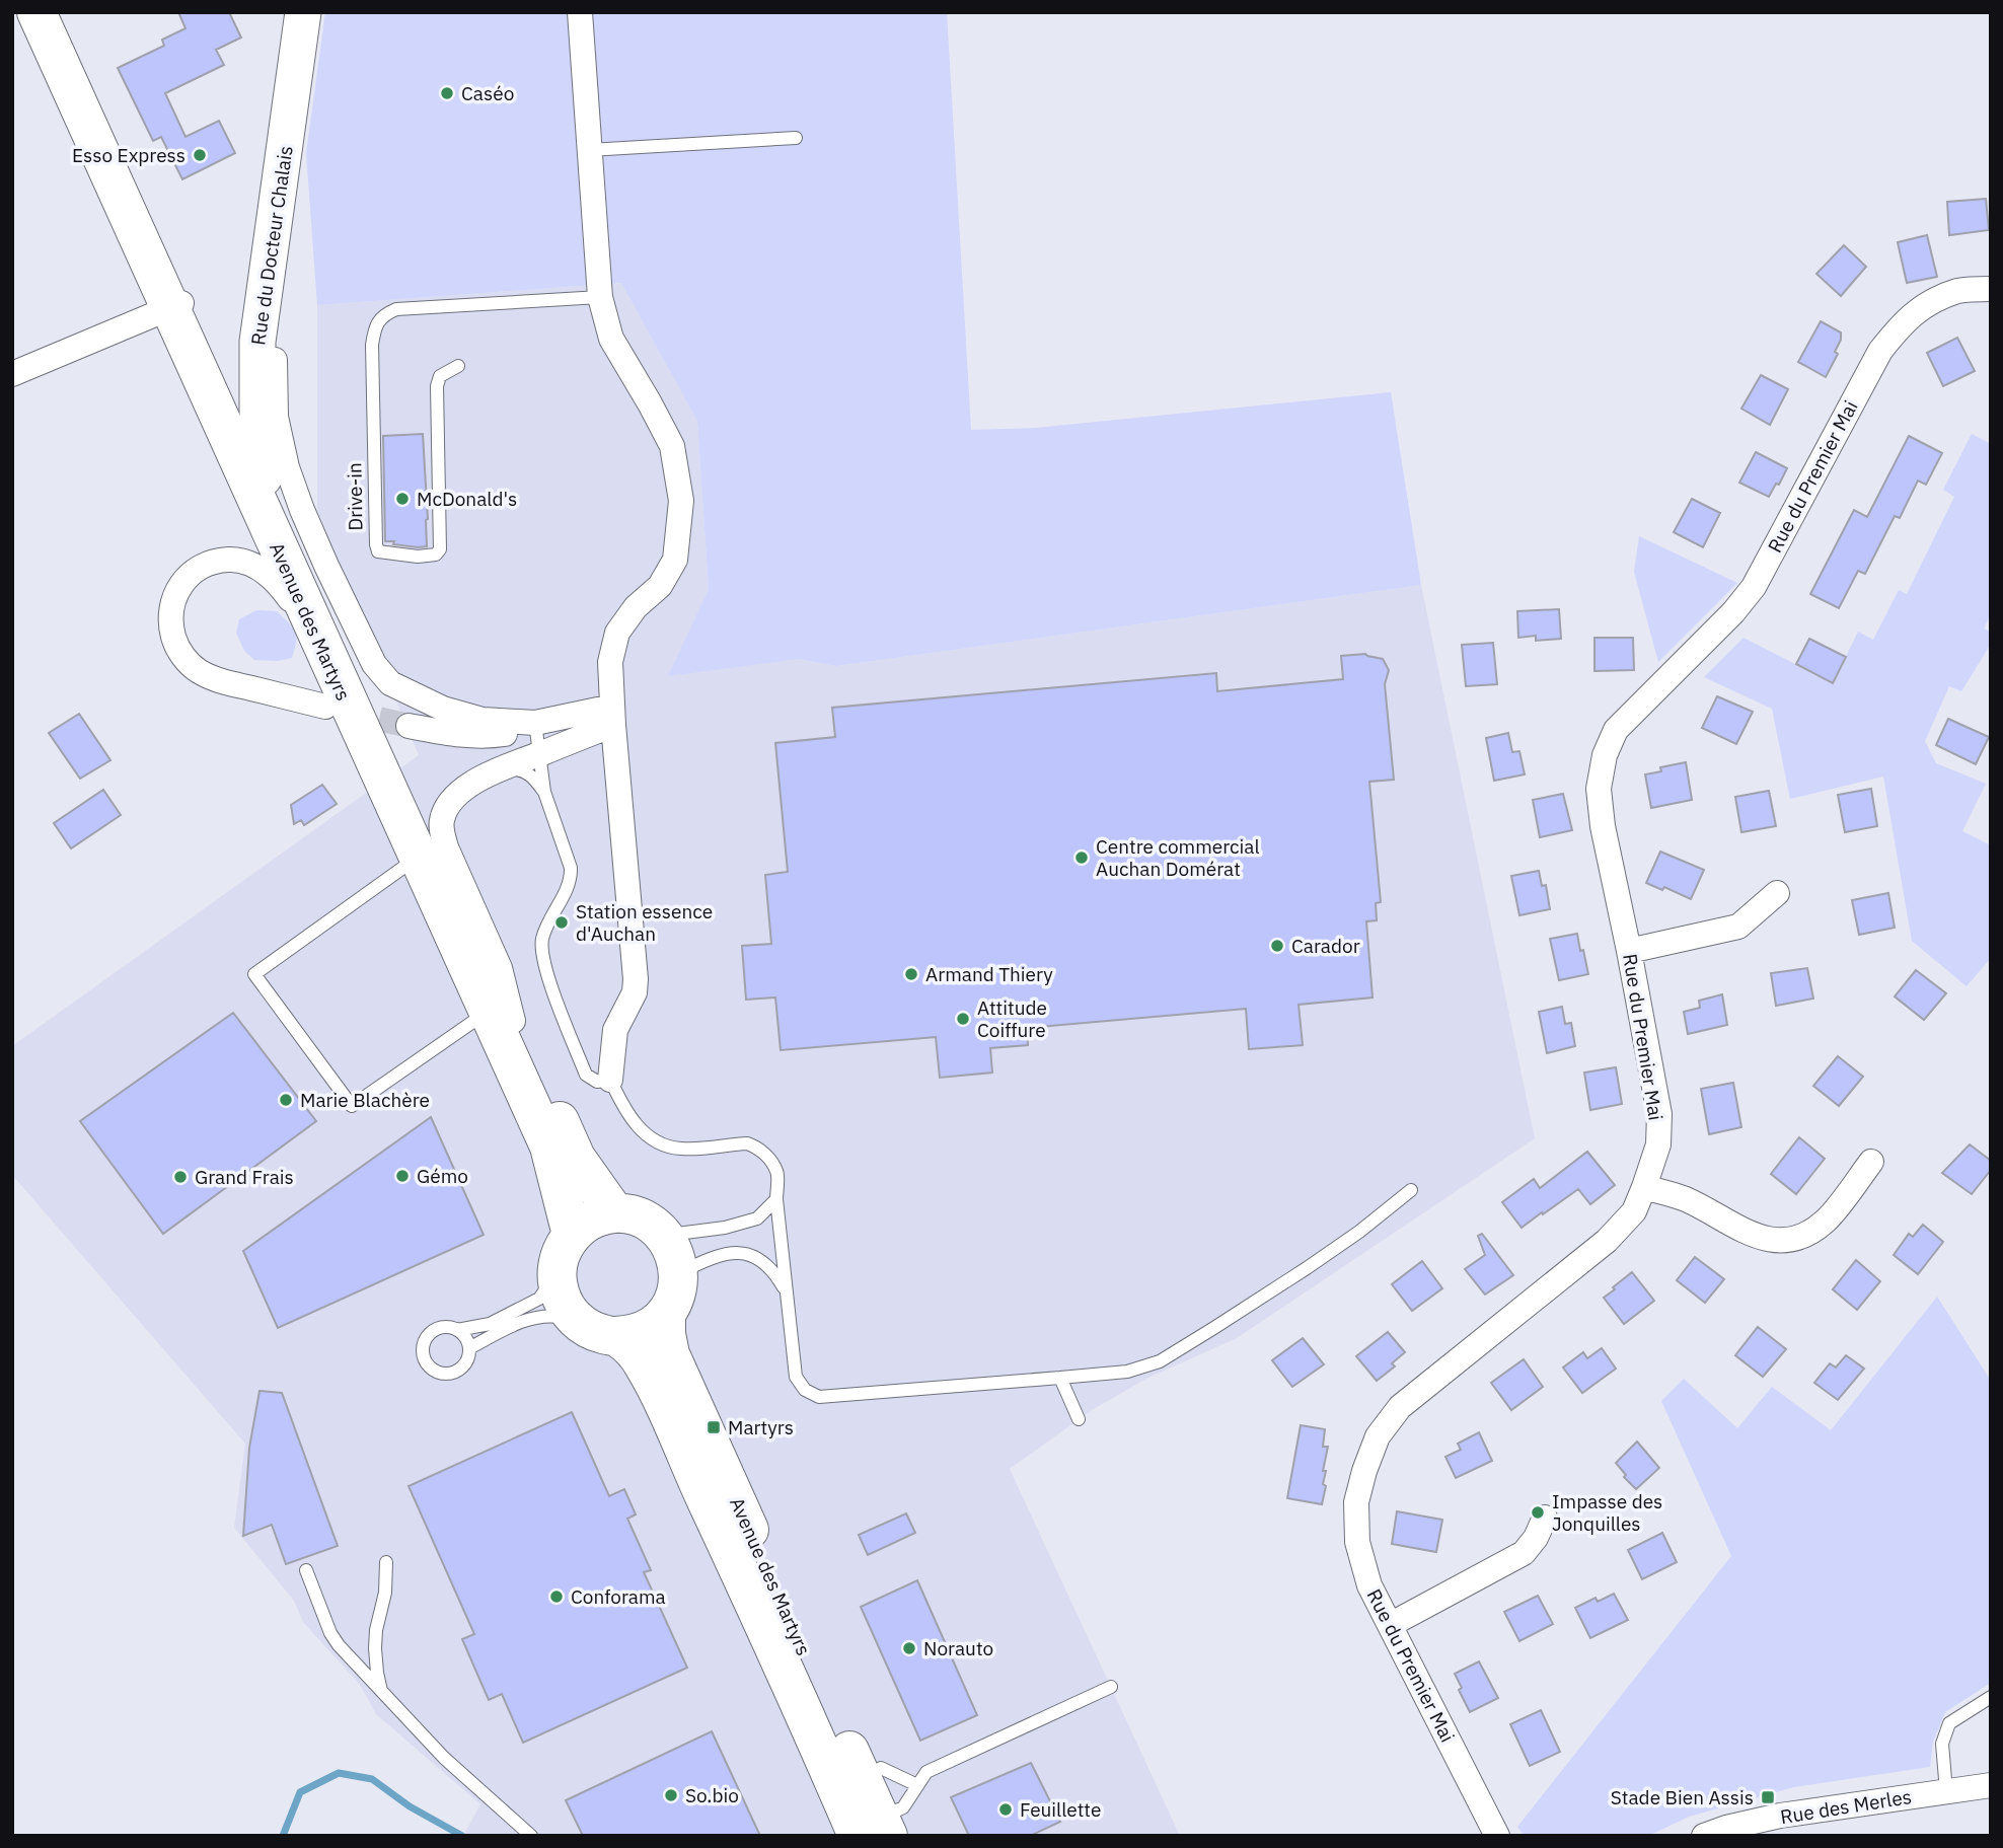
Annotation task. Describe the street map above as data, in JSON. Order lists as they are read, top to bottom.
{
  "streets": {
    "main road": ["Rue du Docteur Chalais", "Avenue des Martyrs"],
    "street": ["Rue du Premier Mai", "Rue des Merles"],
    "lane": ["Drive-in"]
  },
  "crossings": [
    ["Rue du Docteur Chalais", "Avenue des Martyrs"]
  ],
  "places": {
    "other": [
      "Caséo",
      "Esso Express",
      "McDonald's",
      "Centre commercial Auchan Domérat",
      "Station essence d'Auchan",
      "Carador",
      "Armand Thiery",
      "Attitude Coiffure",
      "Marie Blachère",
      "Gémo",
      "Grand Frais",
      "Impasse des Jonquilles",
      "Conforama",
      "Norauto",
      "So.bio",
      "Feuillette"
    ],
    "transit": ["Martyrs", "Stade Bien Assis"]
  }
}
